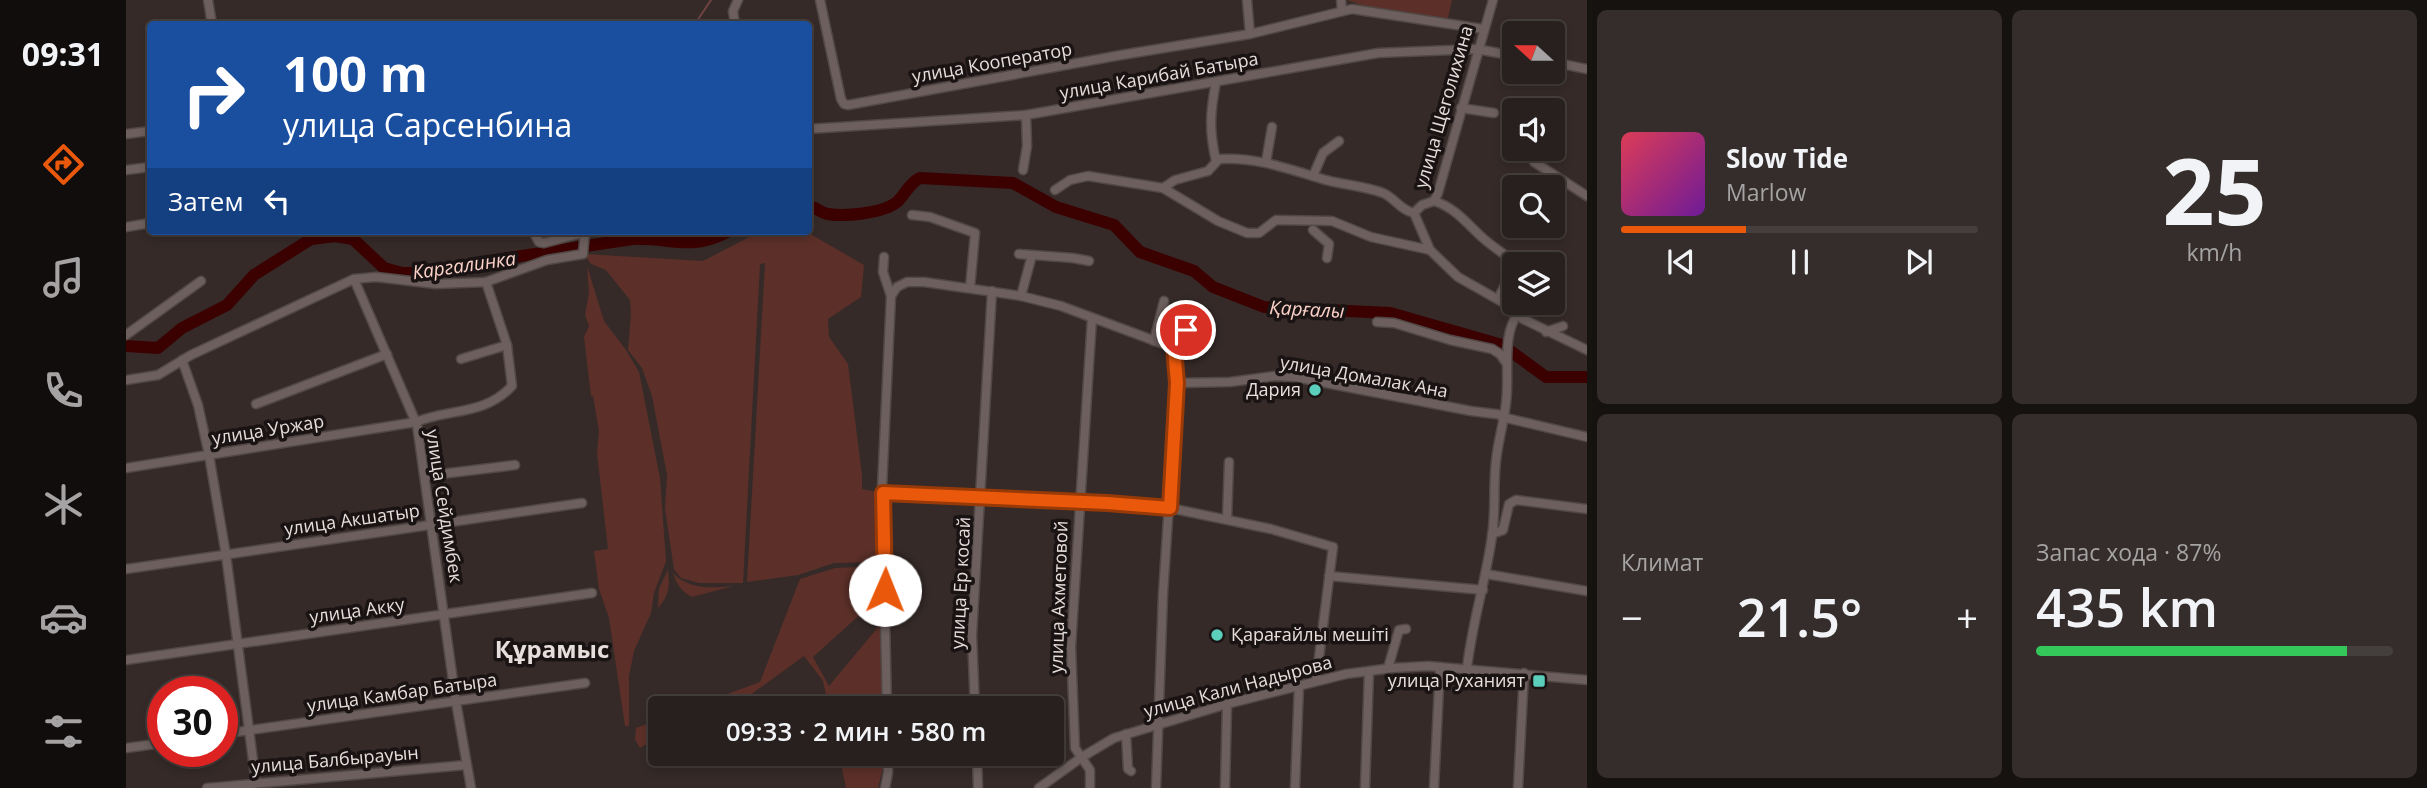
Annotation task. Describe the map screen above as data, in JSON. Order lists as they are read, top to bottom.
{
  "streets": {
    "street": [
      "улица Кооператор",
      "улица Карибай Батыра",
      "улица Щеголихина",
      "улица Домалак Ана",
      "улица Уржар",
      "улица Сейдимбек",
      "улица Акшатыр",
      "улица Ер косай",
      "улица Ахметовой",
      "улица Акку",
      "улица Кали Надырова",
      "улица Камбар Батыра",
      "улица Балбырауын"
    ]
  },
  "crossings": [
    ["улица Кооператор", "улица Щеголихина"],
    ["улица Карибай Батыра", "улица Щеголихина"],
    ["улица Уржар", "улица Сейдимбек"],
    ["улица Сейдимбек", "улица Акшатыр"],
    ["улица Сейдимбек", "улица Акку"],
    ["улица Сейдимбек", "улица Камбар Батыра"],
    ["улица Сейдимбек", "улица Балбырауын"],
    ["улица Ахметовой", "улица Кали Надырова"]
  ],
  "districts": ["Құрамыс"],
  "water": ["Каргалинка", "Қарғалы"],
  "places": {
    "other": ["Дария", "Қарағайлы мешіті"],
    "transit": ["улица Руханият"]
  },
  "north": "left",
  "page": {
    "tabs": "09:31",
    "tile": [
      ["25", "km/h"],
      "Климат",
      ["Запас хода · 87%", "435 km"]
    ],
    "turn": ["100 m", "улица Сарсенбина"],
    "song": ["Slow Tide", "Marlow"],
    "then": "Затем",
    "heat": ["−", "21.5°", "+"],
    "limit": "30",
    "trip": "09:33 · 2 мин · 580 m"
  }
}
